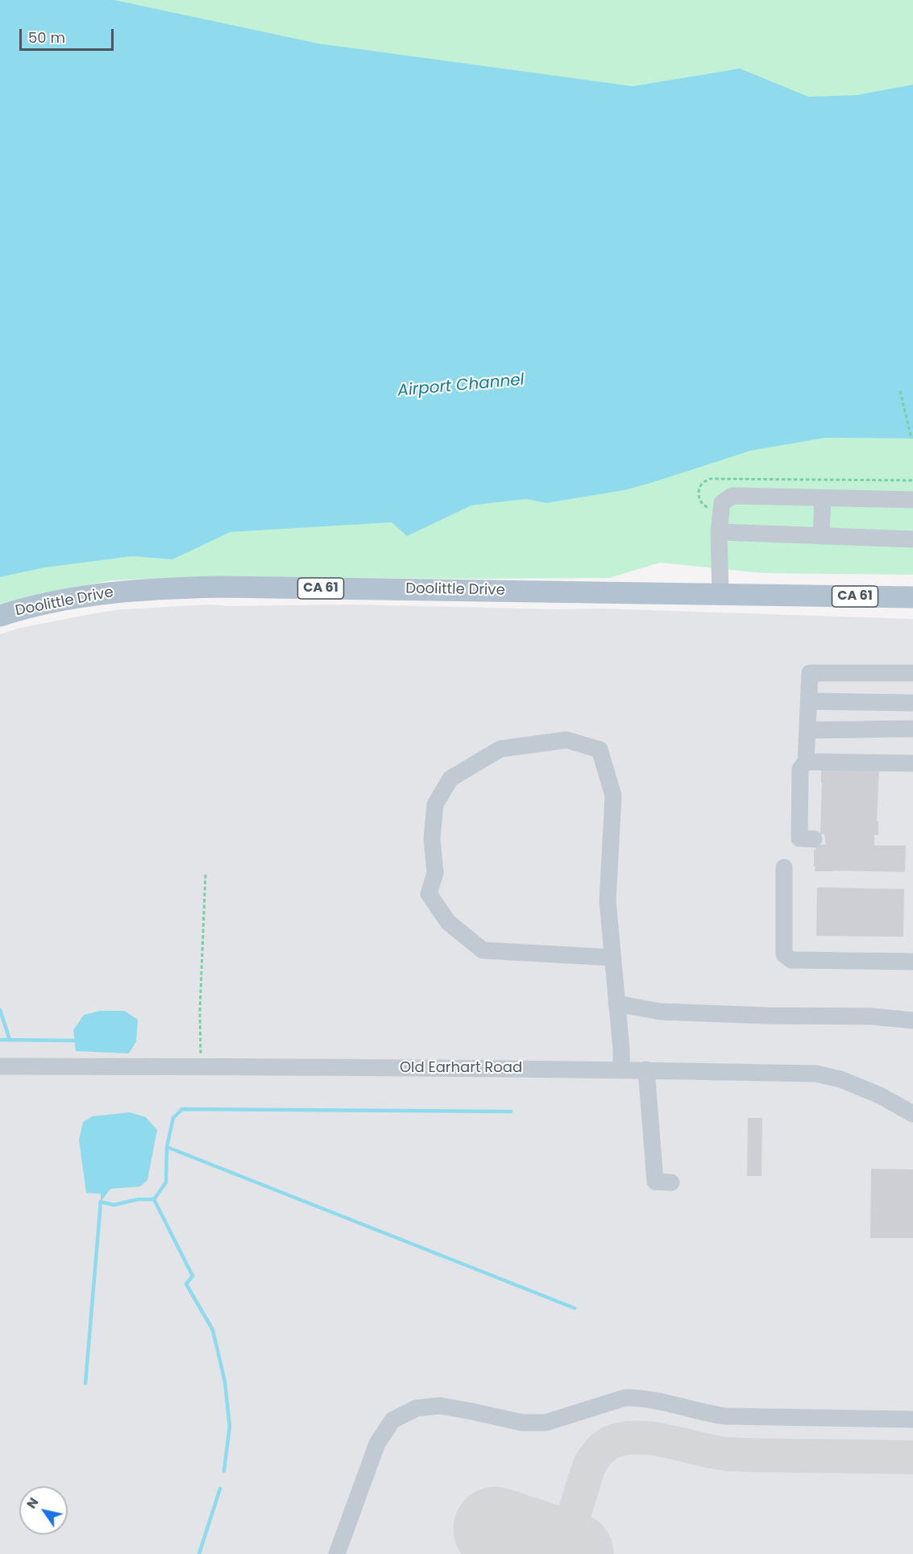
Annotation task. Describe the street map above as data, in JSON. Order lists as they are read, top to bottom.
{
  "streets": {
    "main road": ["CA 61", "Doolittle Drive"],
    "street": ["Old Earhart Road"]
  },
  "water": ["Airport Channel"],
  "scale_bar": "50 m",
  "north": "top left"
}
